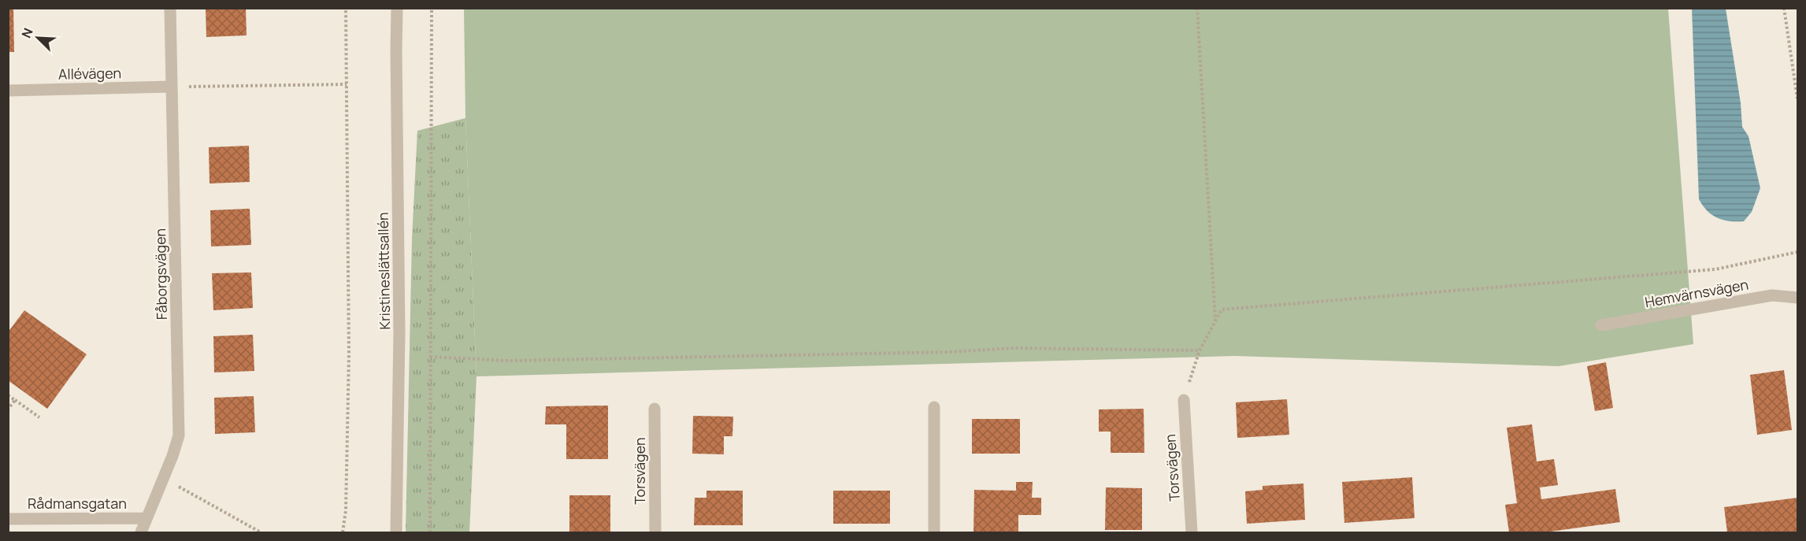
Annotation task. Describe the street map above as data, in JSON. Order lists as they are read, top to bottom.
{
  "streets": {
    "street": [
      "Allévägen",
      "Kristineslättsallén",
      "Fåborgsvägen",
      "Hemvärnsvägen",
      "Torsvägen",
      "Rådmansgatan"
    ]
  },
  "crossings": [
    ["Allévägen", "Fåborgsvägen"],
    ["Fåborgsvägen", "Rådmansgatan"]
  ],
  "north": "top left"
}
